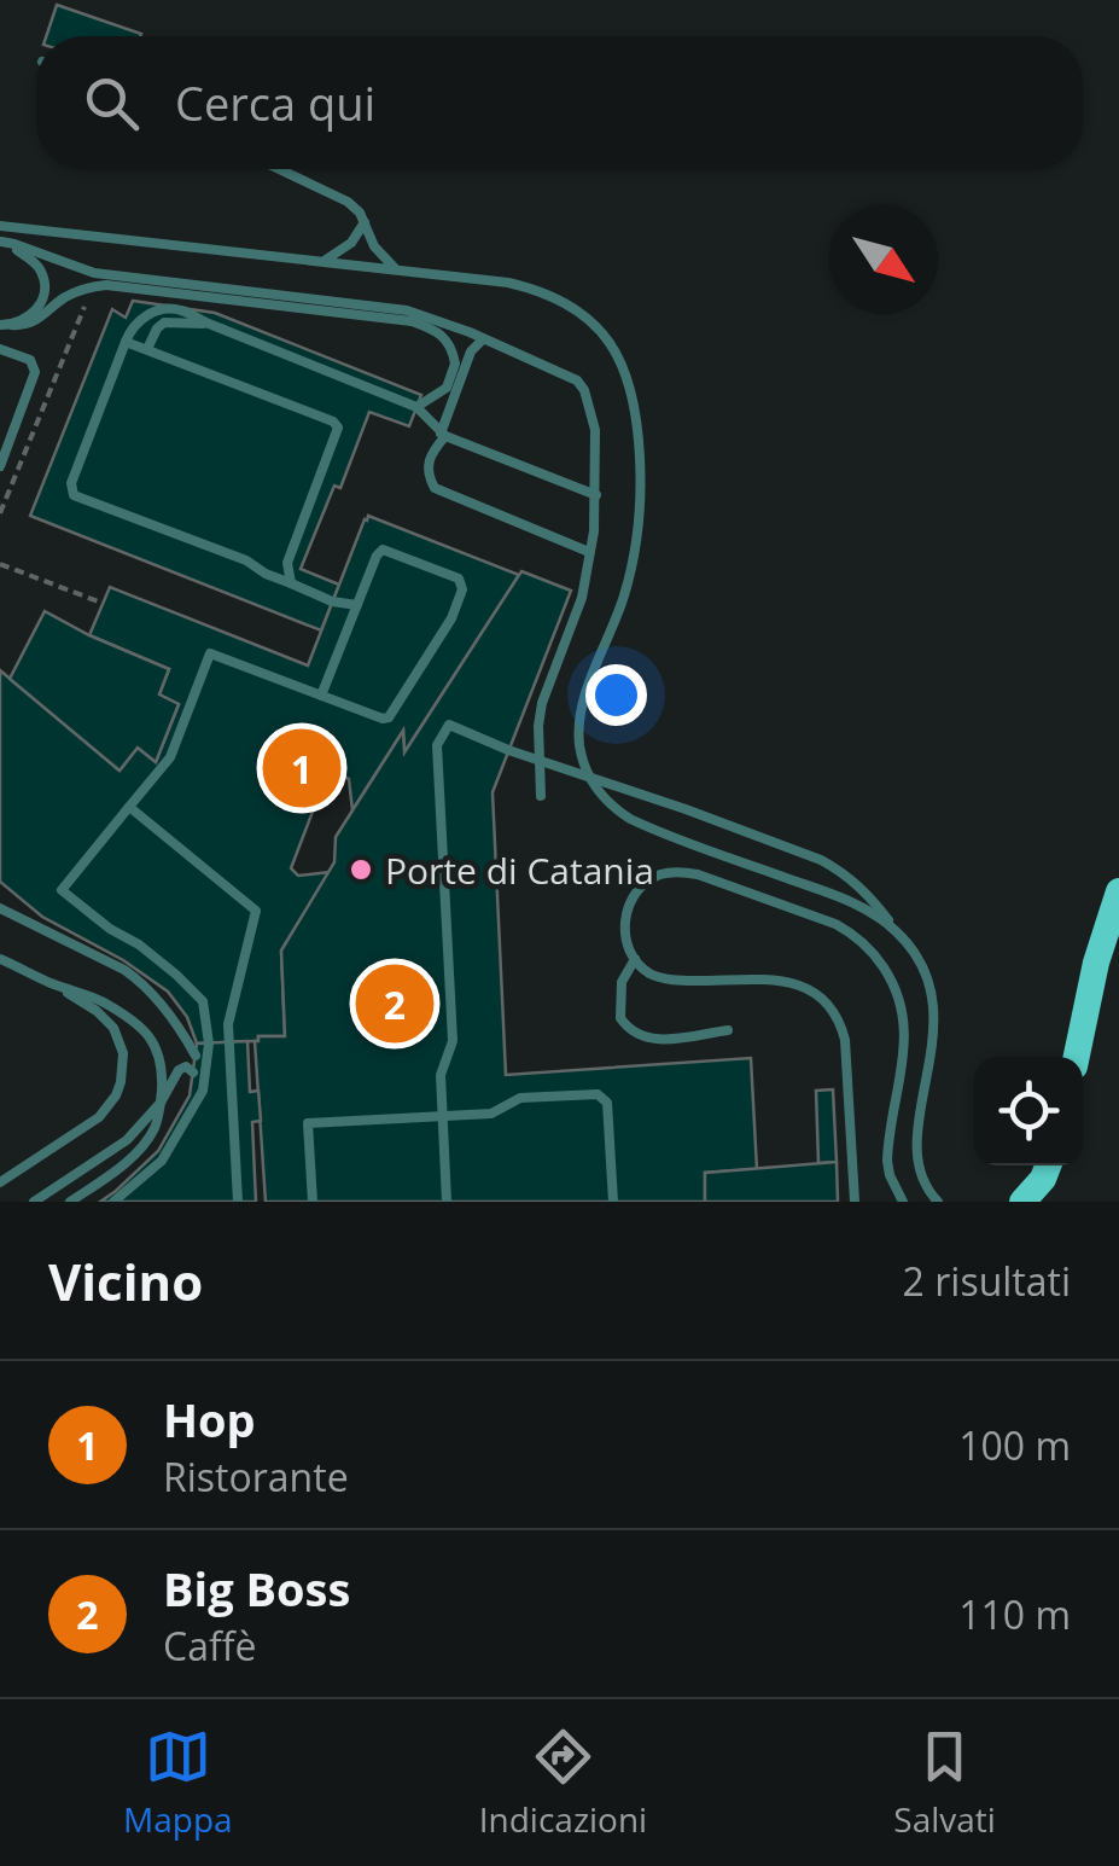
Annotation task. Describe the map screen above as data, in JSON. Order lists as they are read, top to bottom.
{
  "places": ["Porte di Catania"],
  "north": "bottom right",
  "page": {
    "search": "Cerca qui",
    "pins": ["1", "2"],
    "heading": ["Vicino", "2 risultati"],
    "list": [
      {
        "mark": "1",
        "name": "Hop",
        "note": "Ristorante",
        "value": "100 m"
      },
      {
        "mark": "2",
        "name": "Big Boss",
        "note": "Caffè",
        "value": "110 m"
      }
    ],
    "nav": ["Mappa", "Indicazioni", "Salvati"]
  }
}
